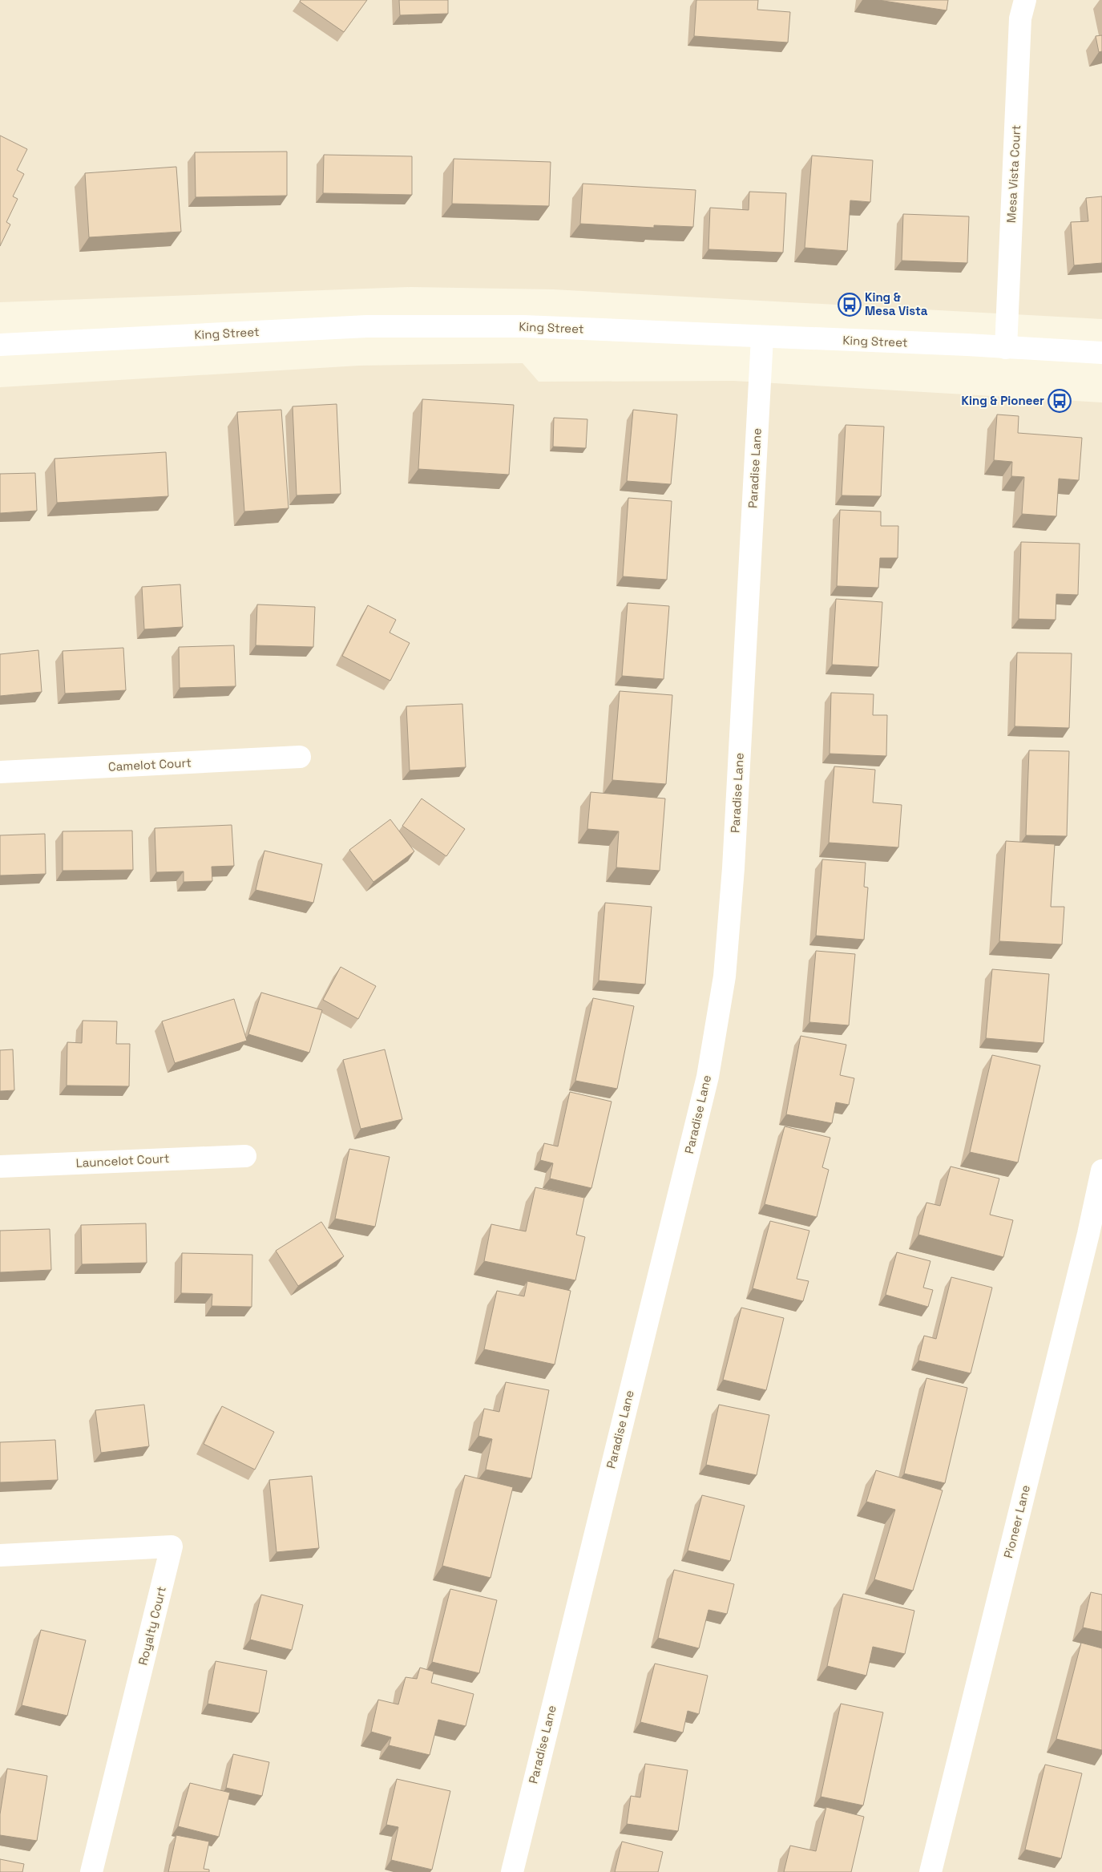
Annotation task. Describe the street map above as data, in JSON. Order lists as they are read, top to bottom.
{
  "streets": {
    "street": [
      "Mesa Vista Court",
      "King Street",
      "Paradise Lane",
      "Camelot Court",
      "Launcelot Court",
      "Pioneer Lane",
      "Royalty Court"
    ]
  },
  "crossings": [
    ["Mesa Vista Court", "King Street"],
    ["King Street", "Paradise Lane"]
  ],
  "places": {
    "bus stop": ["King & Mesa Vista", "King & Pioneer"]
  }
}
